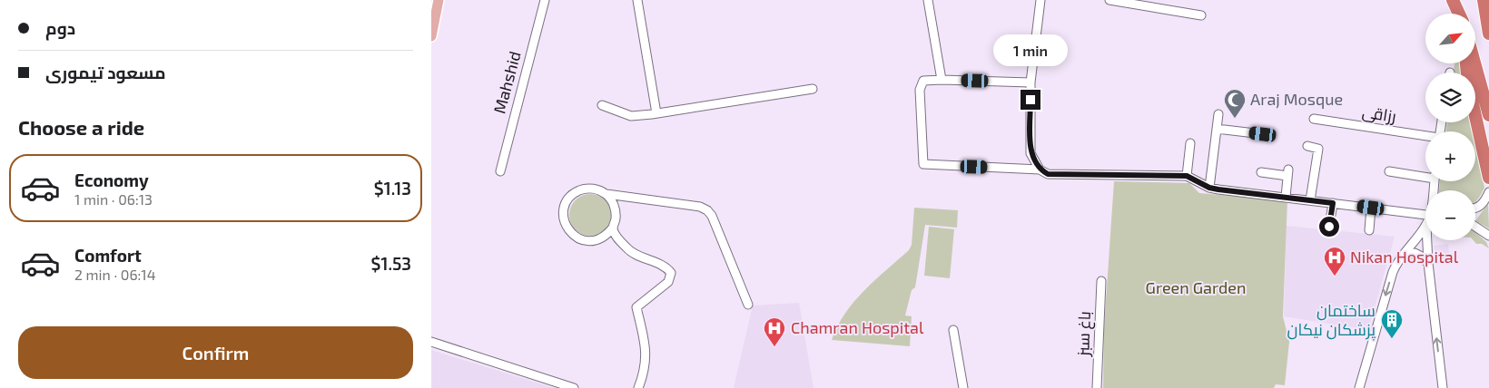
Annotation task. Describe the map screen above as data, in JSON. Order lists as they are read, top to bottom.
{
  "streets": {
    "street": ["Mahshid", "رزاقی", "باغ سبز"]
  },
  "parks": ["Green Garden"],
  "places": {
    "mosque": ["Araj Mosque"],
    "hospital": ["Nikan Hospital", "Chamran Hospital"],
    "building": ["ساختمان پزشکان نیکان"]
  },
  "north": "top right",
  "page": {
    "banner": ["دوم", "مسعود تیموری"],
    "map_buttons": ["+", "−"],
    "bubble": "1 min",
    "heading": "Choose a ride",
    "list": [
      {
        "name": "Economy",
        "note": "1 min · 06:13",
        "value": "$1.13"
      },
      {
        "name": "Comfort",
        "note": "2 min · 06:14",
        "value": "$1.53"
      }
    ],
    "buttons": "Confirm"
  }
}
